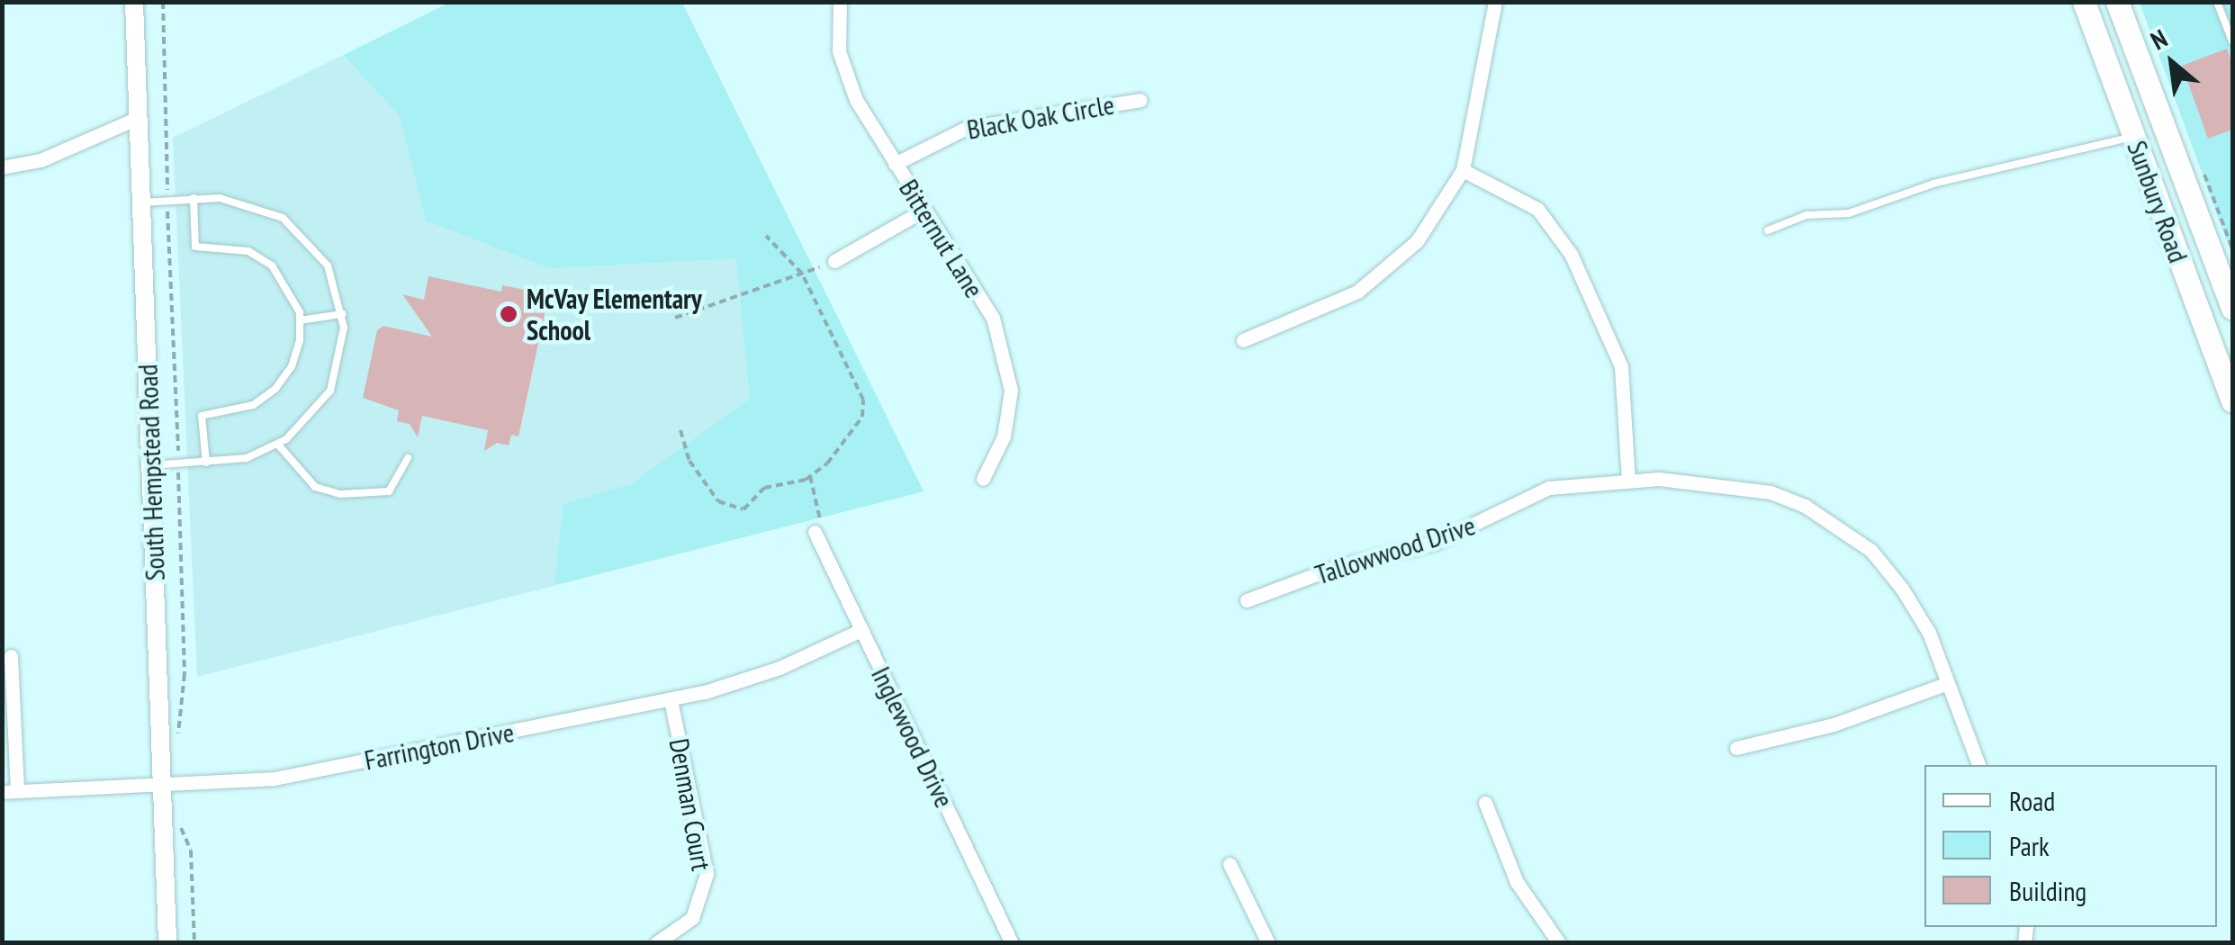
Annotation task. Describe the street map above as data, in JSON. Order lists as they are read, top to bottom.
{
  "streets": {
    "main road": ["Sunbury Road"],
    "street": [
      "Black Oak Circle",
      "Bitternut Lane",
      "South Hempstead Road",
      "Tallowwood Drive",
      "Inglewood Drive",
      "Farrington Drive",
      "Denman Court"
    ]
  },
  "crossings": [
    ["Black Oak Circle", "Bitternut Lane"],
    ["South Hempstead Road", "Farrington Drive"],
    ["Inglewood Drive", "Farrington Drive"],
    ["Farrington Drive", "Denman Court"]
  ],
  "places": ["McVay Elementary School"],
  "legend": ["Road", "Park", "Building"],
  "north": "top left"
}
